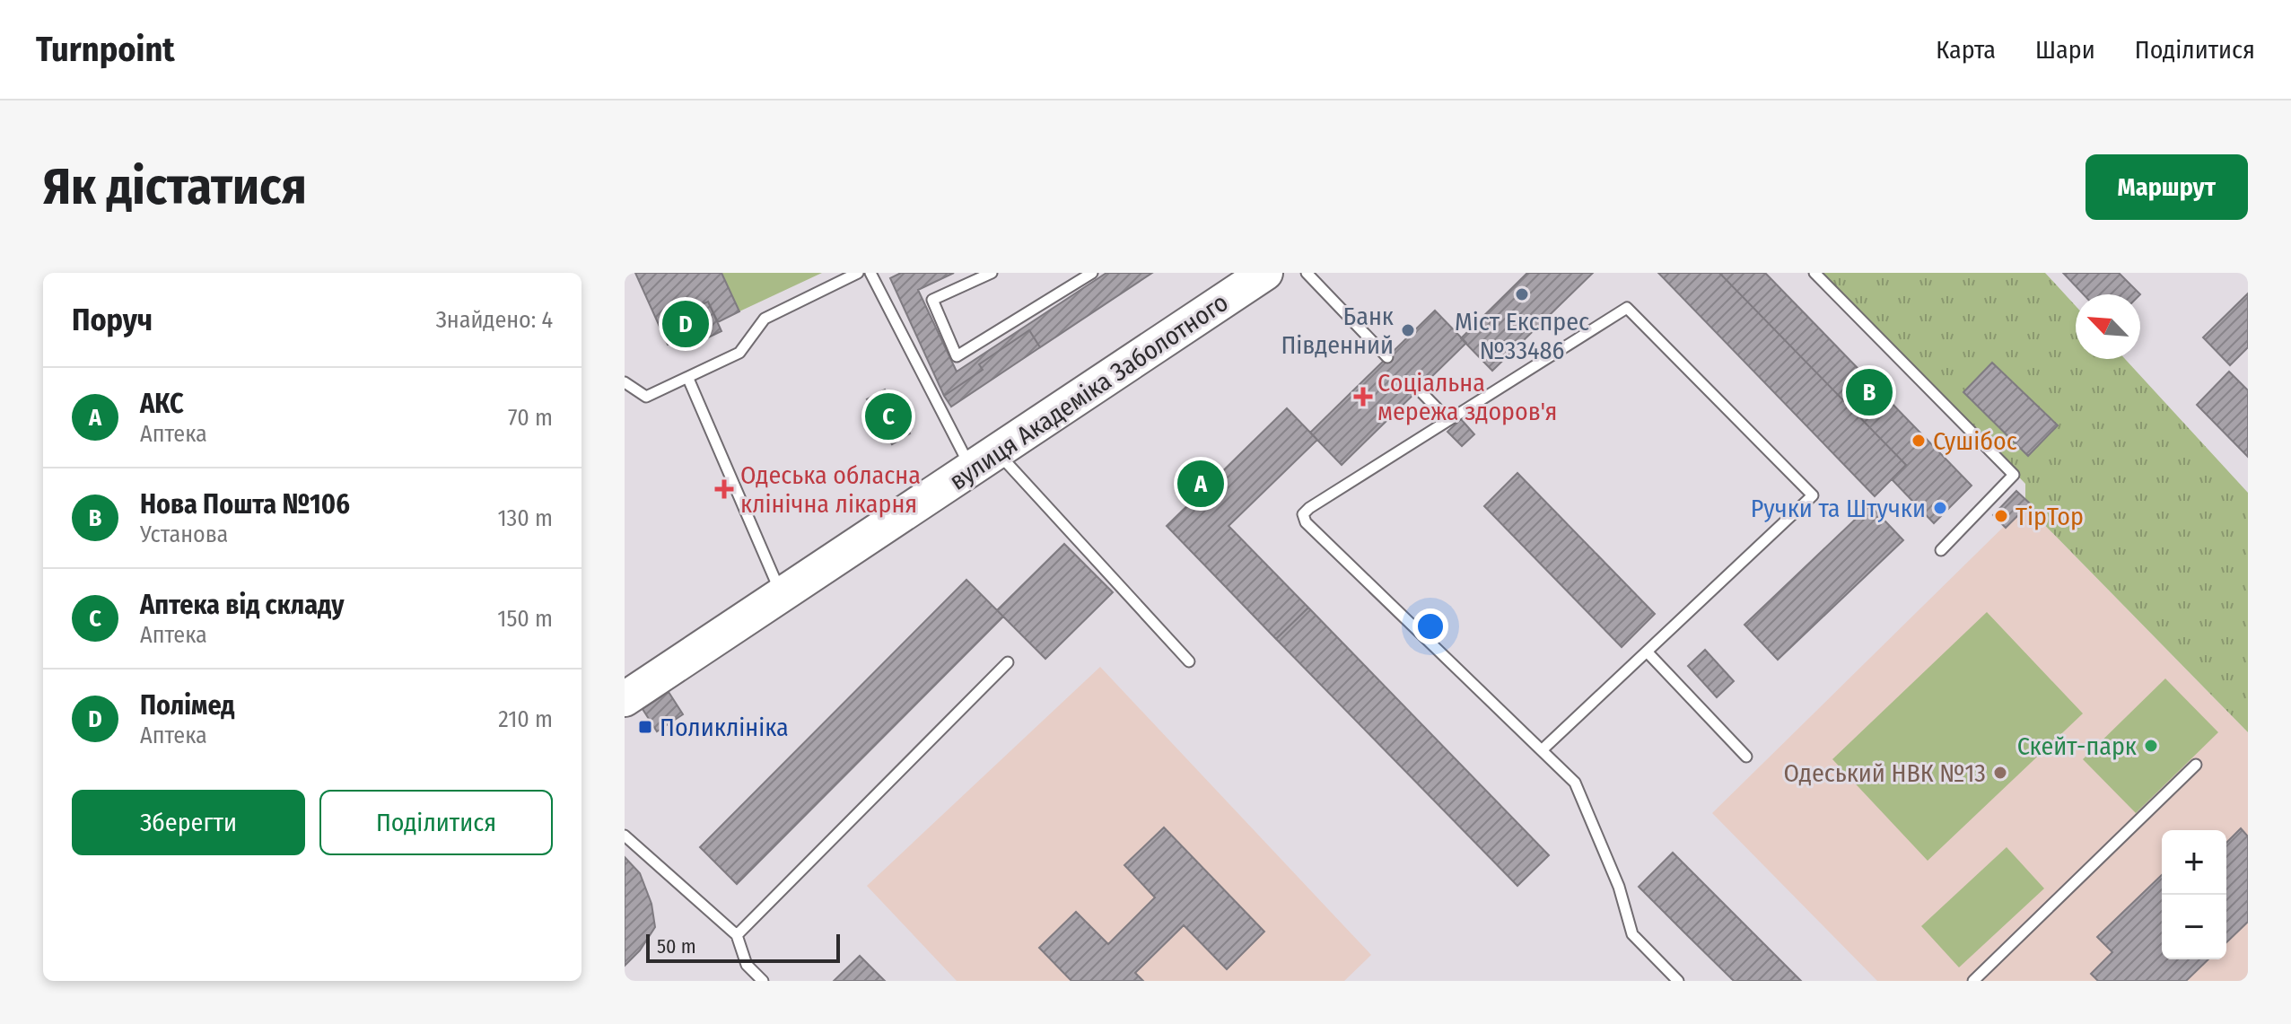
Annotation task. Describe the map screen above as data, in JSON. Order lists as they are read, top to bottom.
{
  "streets": {
    "highway": ["вулиця Академіка Заболотного"]
  },
  "places": {
    "other": [
      "Міст Експрес №33486",
      "Банк Південний",
      "Сушібос",
      "Ручки та Штучки",
      "TipTop",
      "Скейт-парк",
      "Одеський НВК №13"
    ],
    "health": ["Соціальна мережа здоров'я", "Одеська обласна клінічна лікарня"],
    "transit": ["Поликлініка"]
  },
  "scale_bar": "50 m",
  "north": "top left",
  "page": {
    "header": "Turnpoint",
    "nav": ["Карта", "Шари", "Поділитися"],
    "buttons": [
      "Маршрут",
      ["Зберегти", "Поділитися"]
    ],
    "title": "Як дістатися",
    "heading": ["Поруч", "Знайдено: 4"],
    "pins": [
      "D",
      "B",
      "C",
      "A"
    ],
    "list": [
      {
        "mark": "A",
        "name": "АКС",
        "note": "Аптека",
        "value": "70 m"
      },
      {
        "mark": "B",
        "name": "Нова Пошта №106",
        "note": "Установа",
        "value": "130 m"
      },
      {
        "mark": "C",
        "name": "Аптека від складу",
        "note": "Аптека",
        "value": "150 m"
      },
      {
        "mark": "D",
        "name": "Полімед",
        "note": "Аптека",
        "value": "210 m"
      }
    ],
    "map_buttons": ["+", "−"],
    "scale": "50 m"
  }
}
